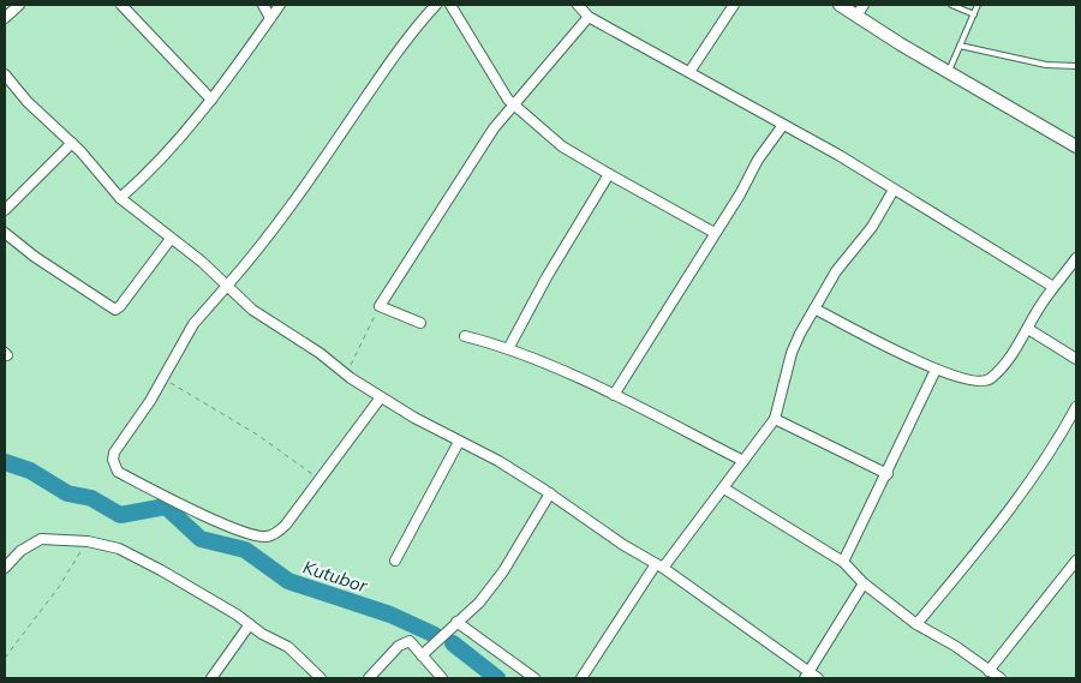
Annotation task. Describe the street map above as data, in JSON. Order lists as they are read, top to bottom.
{
  "water": ["Kutubor"]
}
